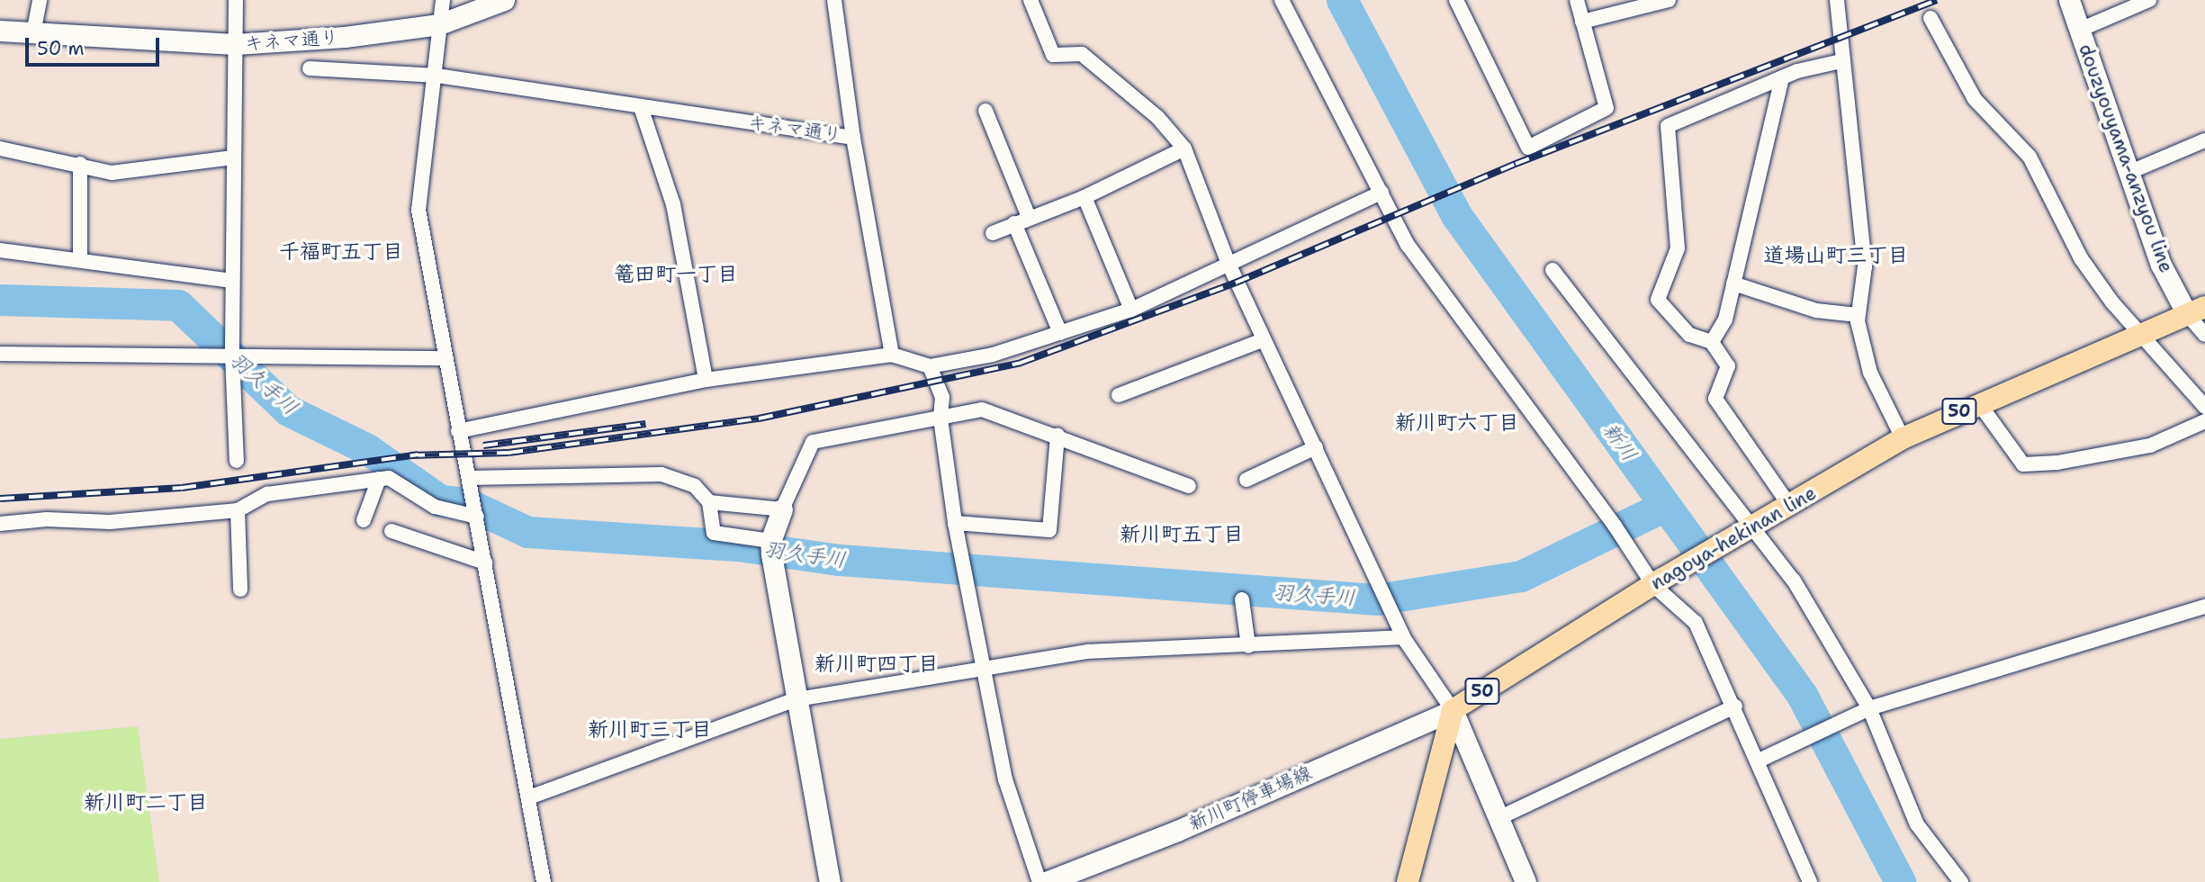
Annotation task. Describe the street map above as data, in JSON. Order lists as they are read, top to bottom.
{
  "streets": {
    "main road": [
      "キネマ通り",
      "douzyouyama-anzyou line",
      "50",
      "nagoya-hekinan line",
      "新川町停車場線"
    ]
  },
  "crossings": [
    ["douzyouyama-anzyou line", "nagoya-hekinan line"],
    ["50", "nagoya-hekinan line"],
    ["50", "新川町停車場線"],
    ["nagoya-hekinan line", "新川町停車場線"]
  ],
  "districts": [
    "千福町五丁目",
    "道場山町三丁目",
    "篭田町一丁目",
    "新川町六丁目",
    "新川町五丁目",
    "新川町四丁目",
    "新川町三丁目",
    "新川町二丁目"
  ],
  "water": ["羽久手川", "新川"],
  "scale_bar": "50 m"
}
